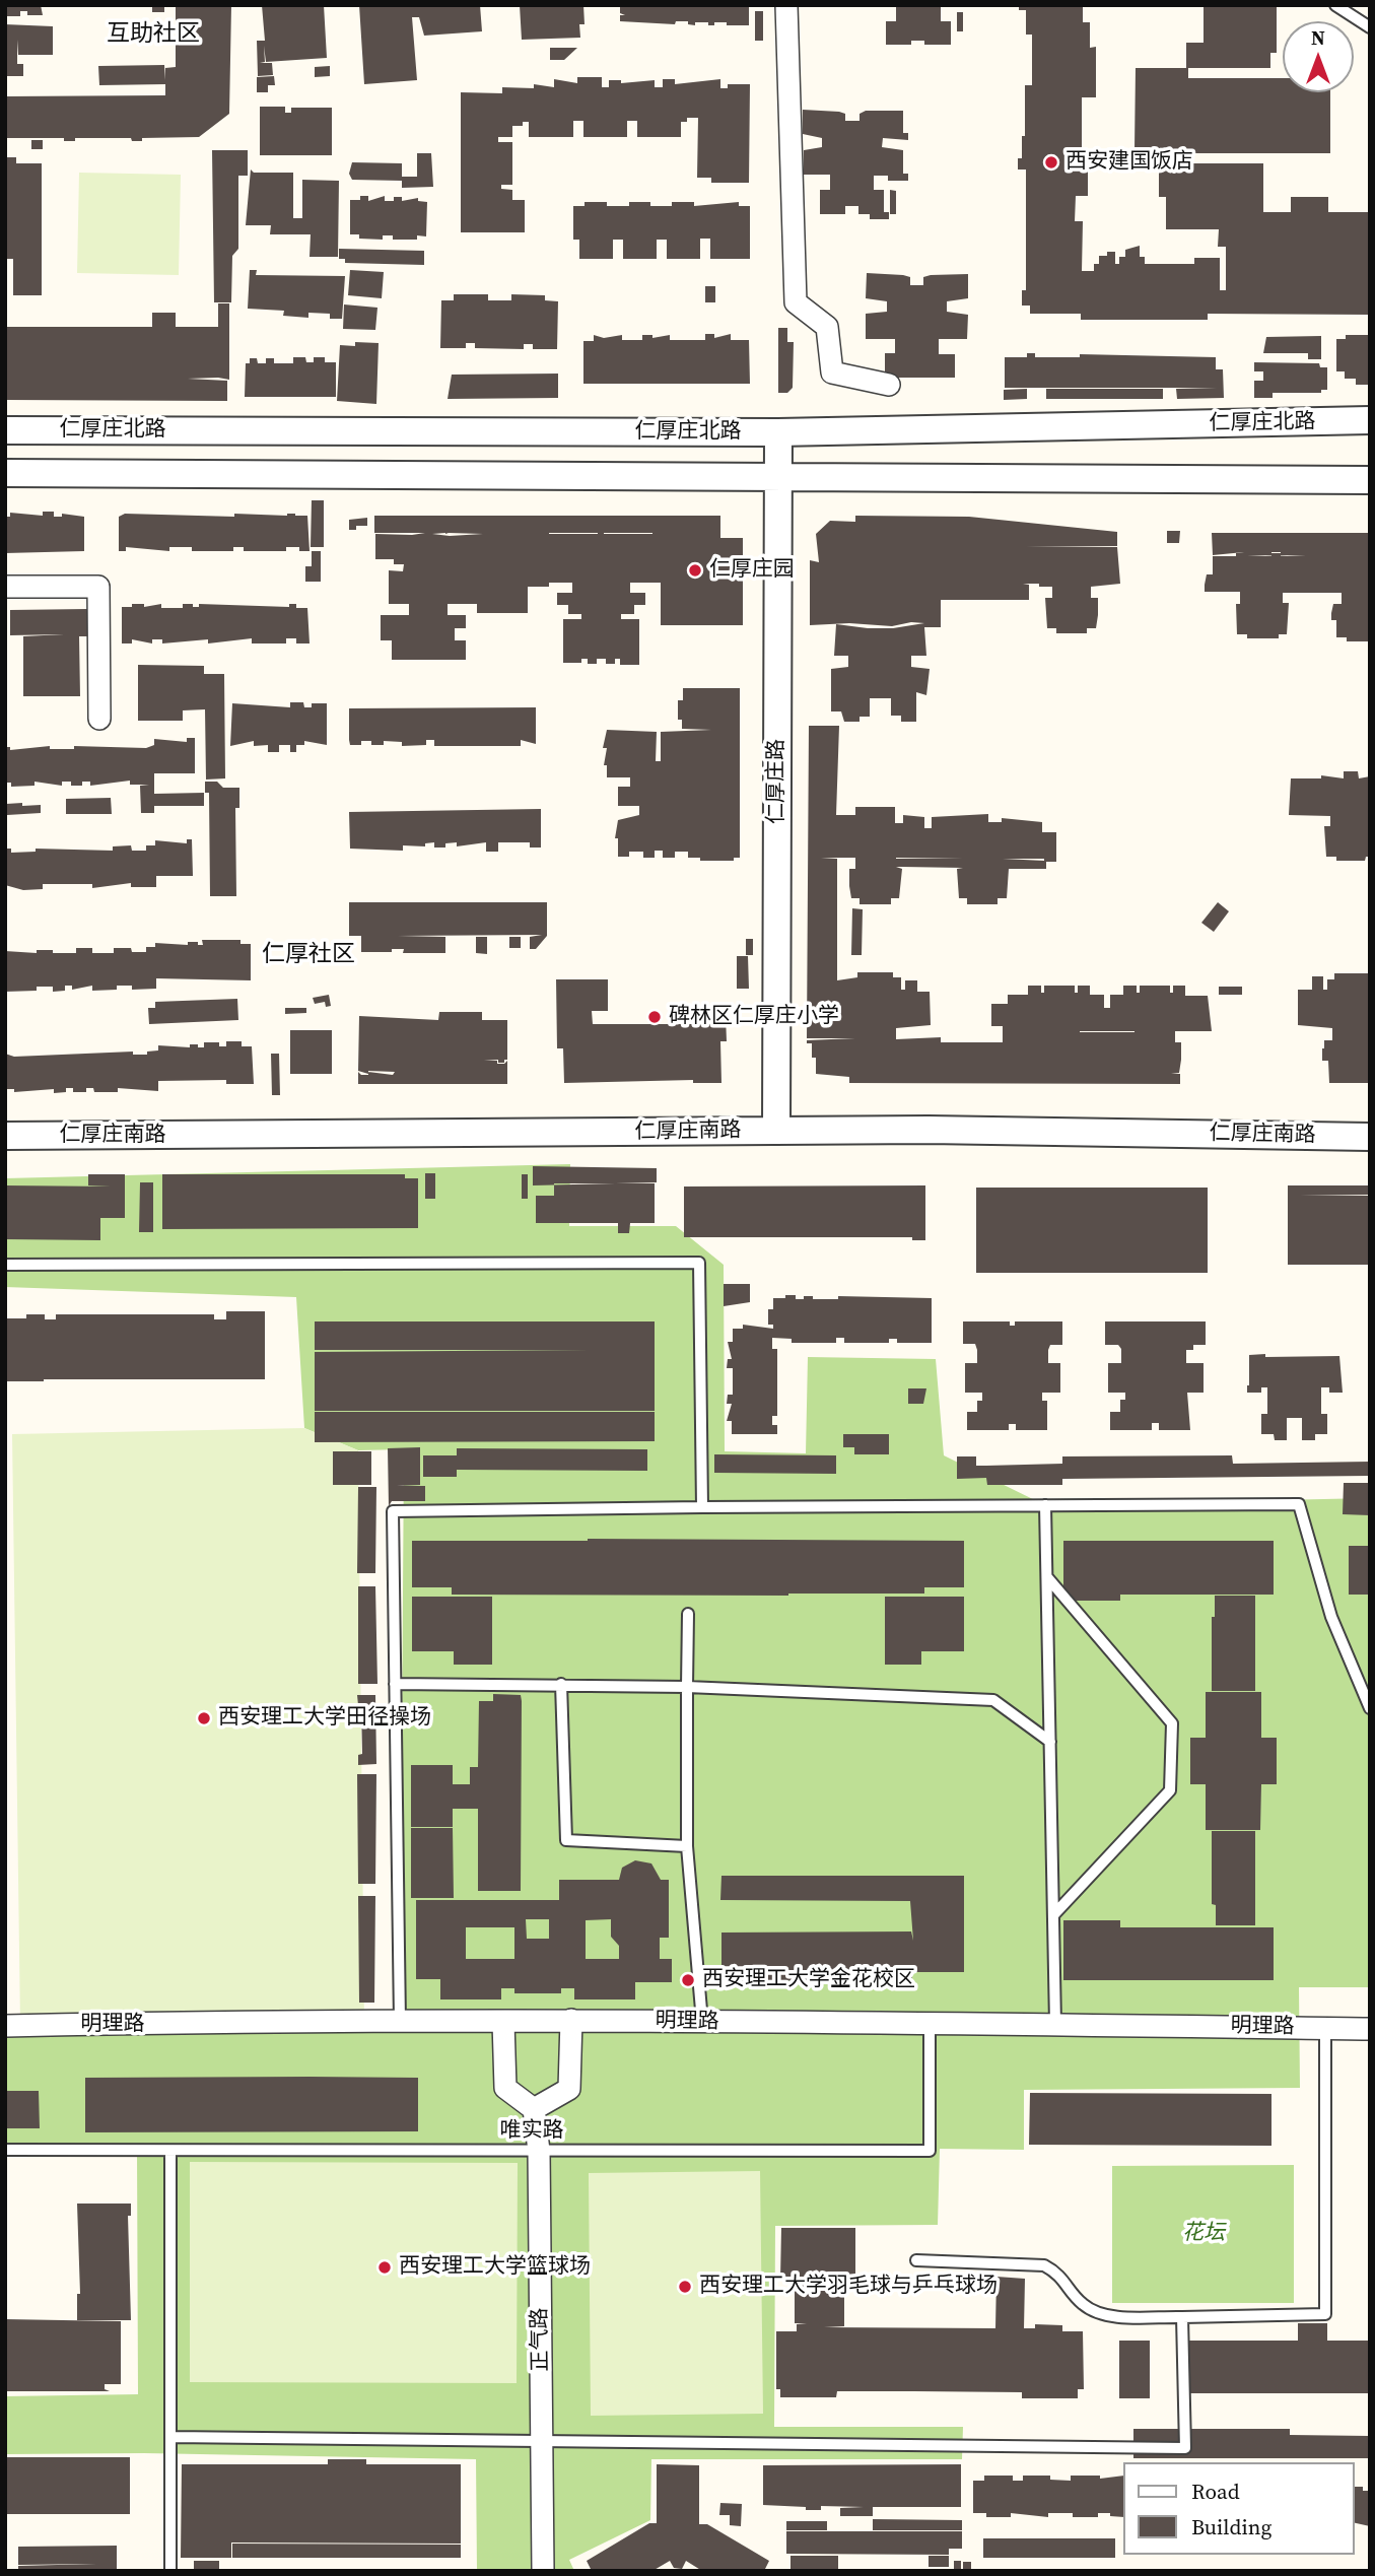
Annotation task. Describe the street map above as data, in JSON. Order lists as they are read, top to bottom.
{
  "streets": {
    "street": [
      "仁厚庄北路",
      "仁厚庄路",
      "仁厚庄南路",
      "明理路",
      "正气路"
    ],
    "lane": ["唯实路"]
  },
  "crossings": [
    ["仁厚庄北路", "仁厚庄路"],
    ["仁厚庄路", "仁厚庄南路"],
    ["明理路", "唯实路"],
    ["唯实路", "正气路"]
  ],
  "districts": ["互助社区", "仁厚社区"],
  "parks": ["花坛"],
  "places": [
    "西安建国饭店",
    "仁厚庄园",
    "碑林区仁厚庄小学",
    "西安理工大学田径操场",
    "西安理工大学金花校区",
    "西安理工大学篮球场",
    "西安理工大学羽毛球与乒乓球场"
  ],
  "legend": ["Road", "Building"],
  "north": "top"
}
